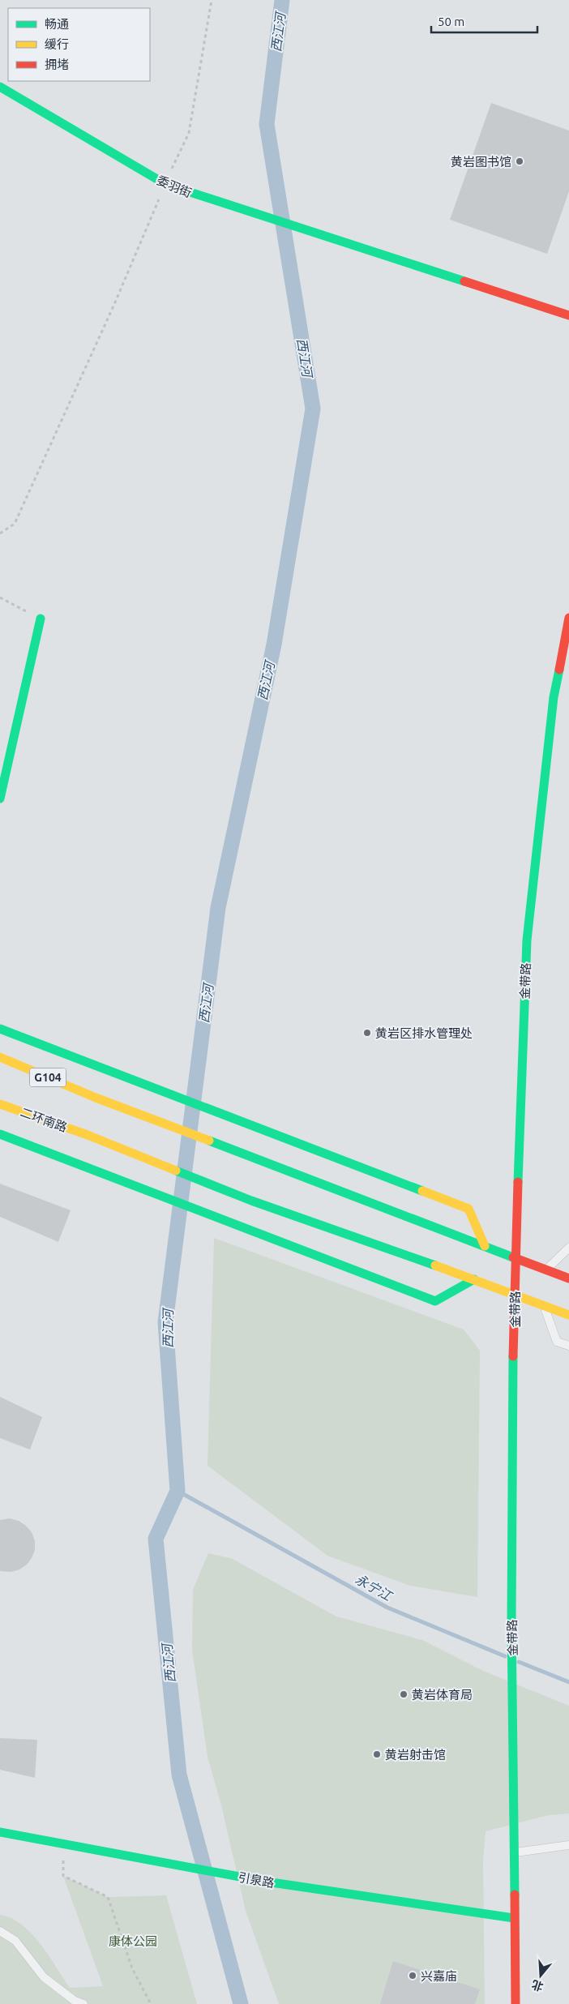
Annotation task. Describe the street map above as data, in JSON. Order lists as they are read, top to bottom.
{
  "streets": {
    "main road": [
      "委羽街",
      "金带路",
      "G104",
      "二环南路",
      "引泉路"
    ]
  },
  "crossings": [
    ["金带路", "二环南路"],
    ["金带路", "引泉路"]
  ],
  "water": ["西江河", "永宁江"],
  "parks": ["康体公园"],
  "places": [
    "黄岩图书馆",
    "黄岩区排水管理处",
    "黄岩体育局",
    "黄岩射击馆",
    "兴嘉庙"
  ],
  "legend": ["畅通", "缓行", "拥堵"],
  "scale_bar": "50 m",
  "north": "bottom"
}
